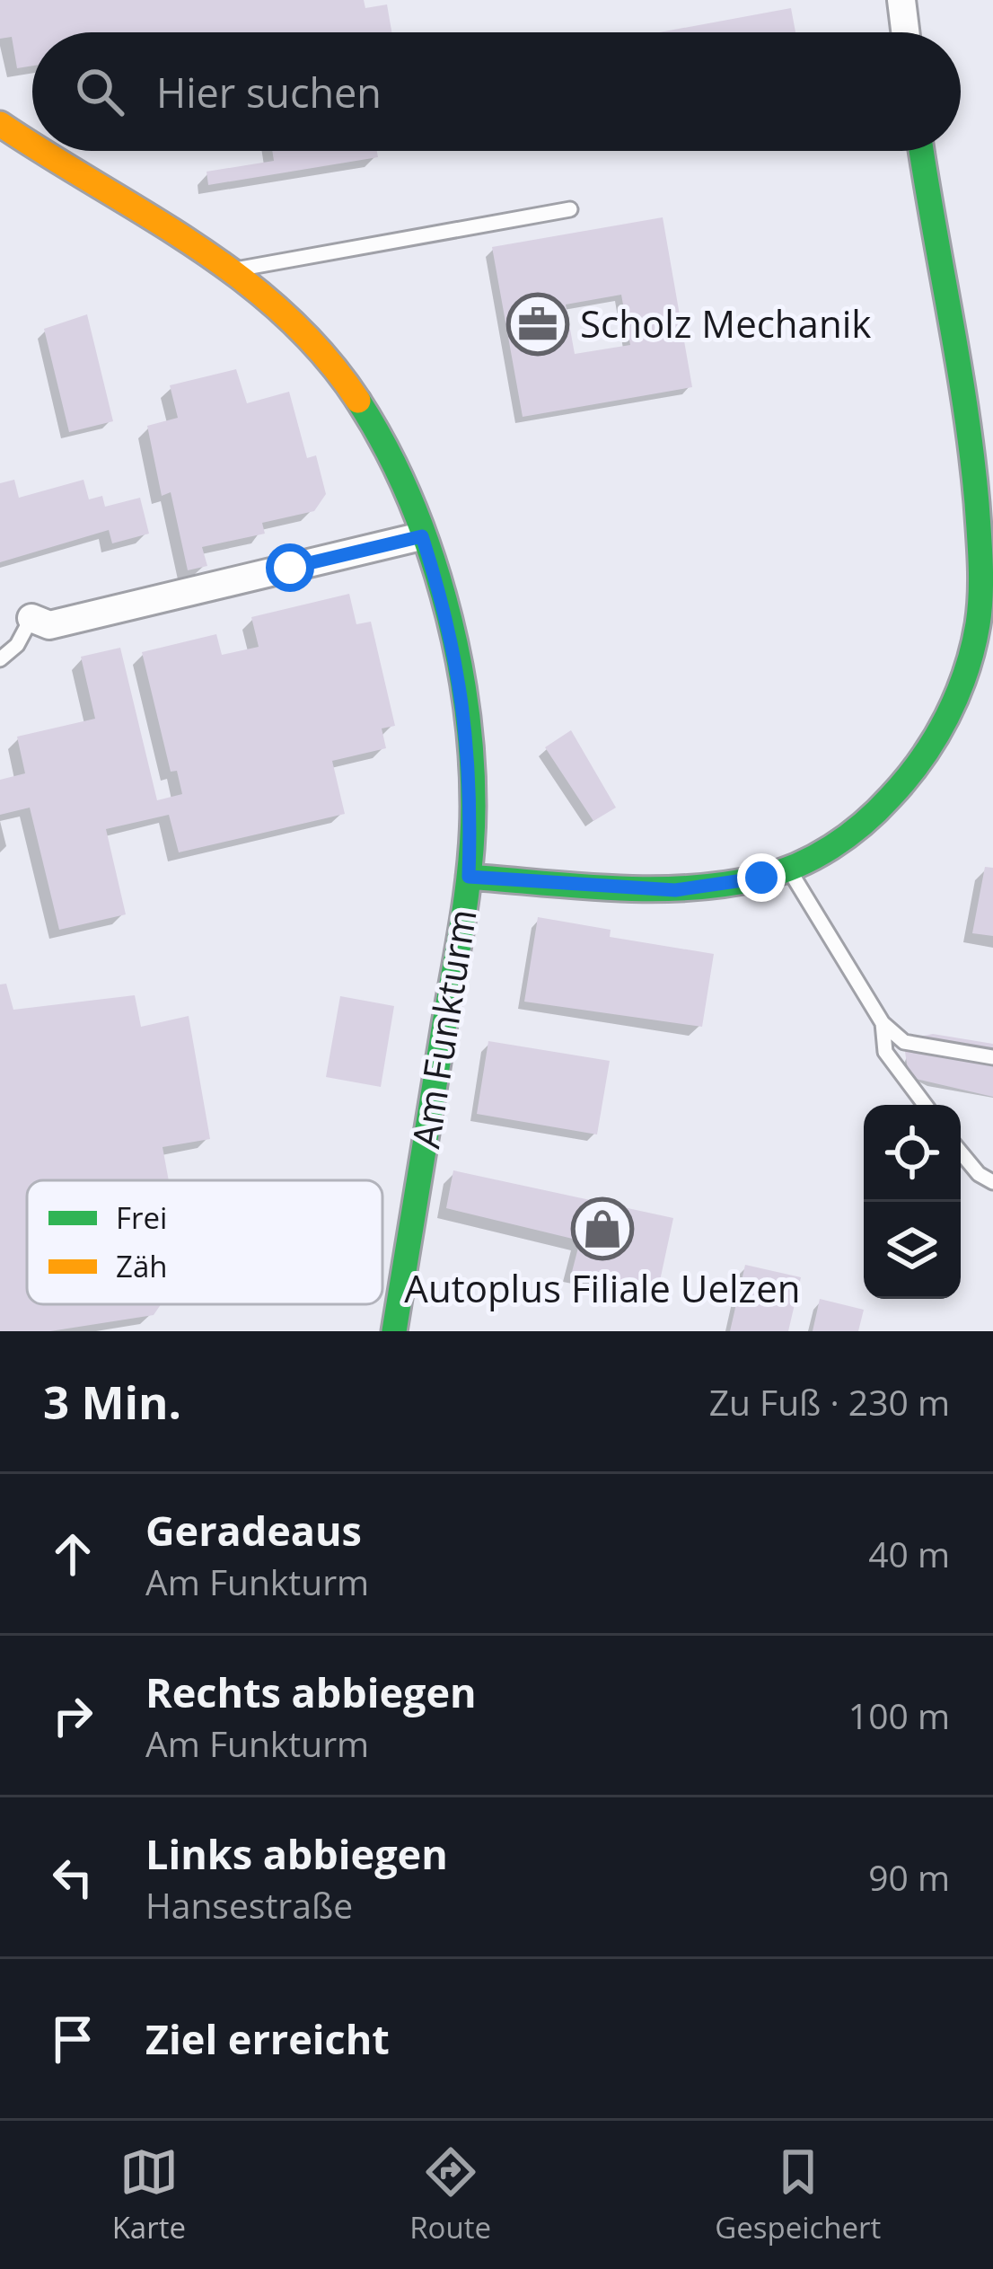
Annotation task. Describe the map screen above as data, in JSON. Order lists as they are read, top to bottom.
{
  "streets": {
    "street": ["Am Funkturm"]
  },
  "places": {
    "office": ["Scholz Mechanik"],
    "shop": ["Autoplus Filiale Uelzen"]
  },
  "legend": ["Frei", "Zäh"],
  "page": {
    "search": "Hier suchen",
    "heading": ["3 Min.", "Zu Fuß · 230 m"],
    "list": [
      ["Geradeaus", "Am Funkturm", "40 m"],
      ["Rechts abbiegen", "Am Funkturm", "100 m"],
      ["Links abbiegen", "Hansestraße", "90 m"],
      "Ziel erreicht"
    ],
    "nav": ["Karte", "Route", "Gespeichert"]
  }
}
